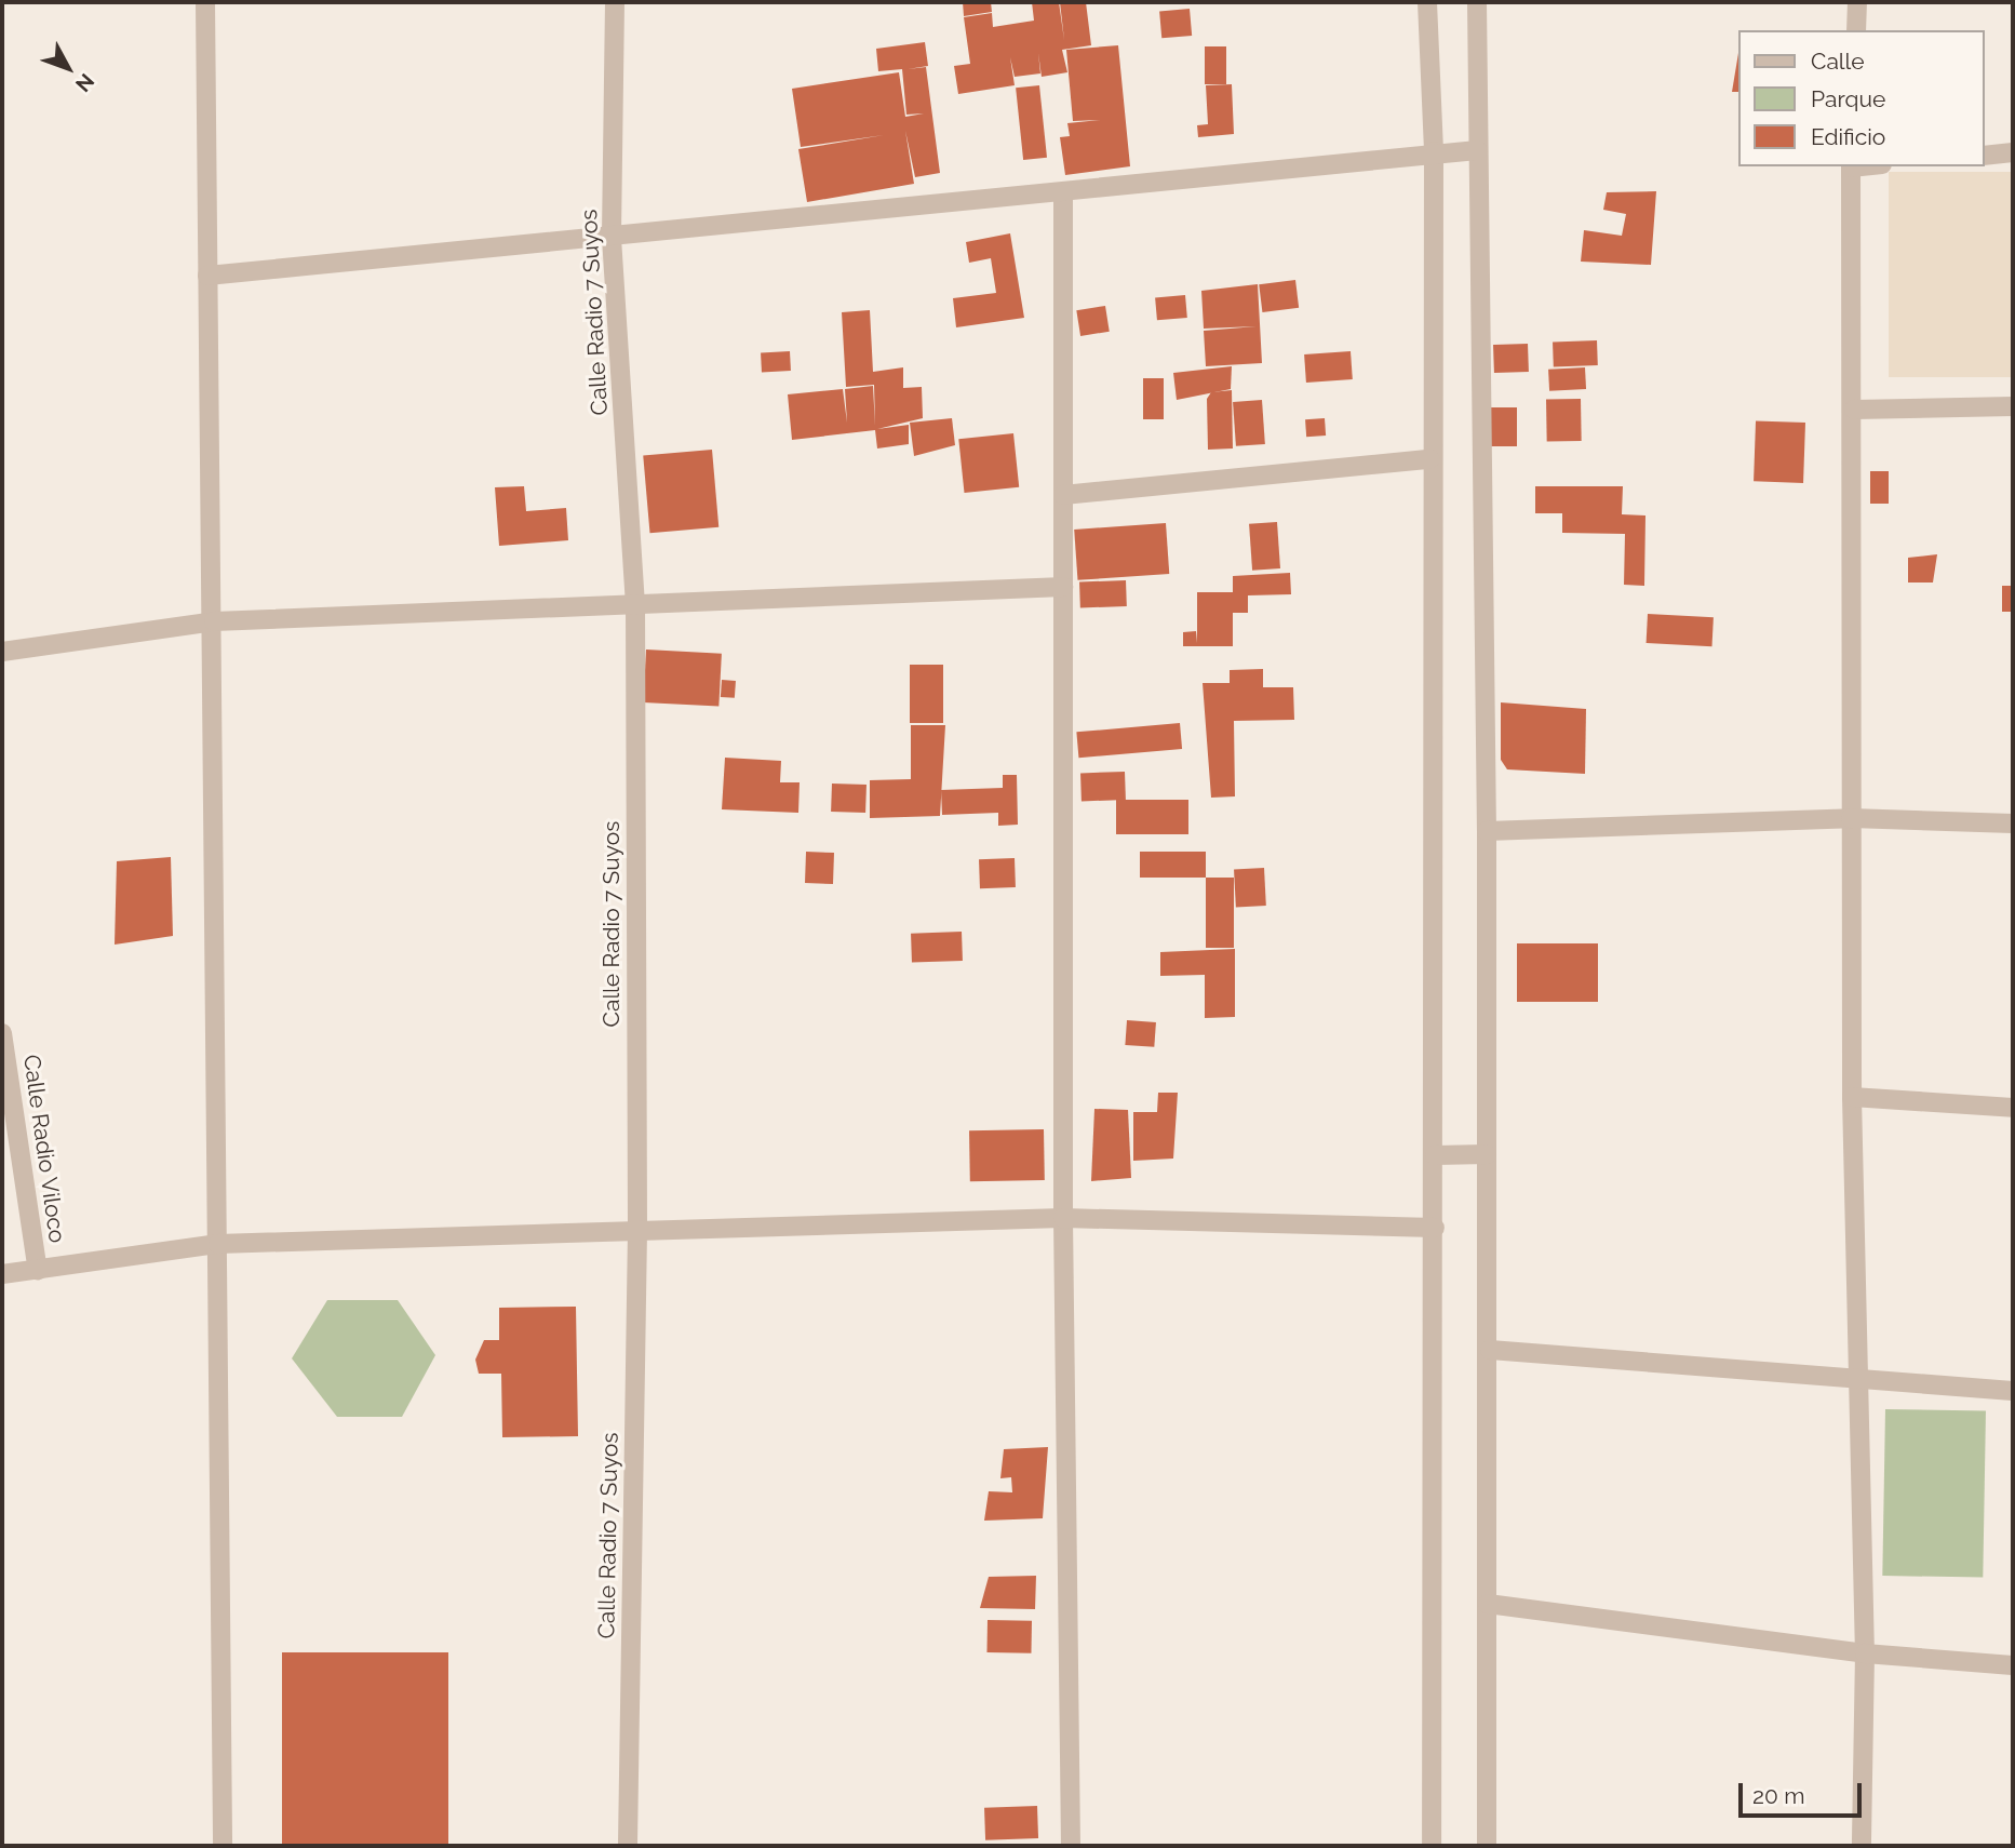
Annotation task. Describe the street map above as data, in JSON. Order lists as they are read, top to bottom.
{
  "streets": {
    "street": ["Calle Radio 7 Suyos", "Calle Radio Viloco"]
  },
  "legend": ["Calle", "Parque", "Edificio"],
  "scale_bar": "20 m",
  "north": "bottom right"
}
